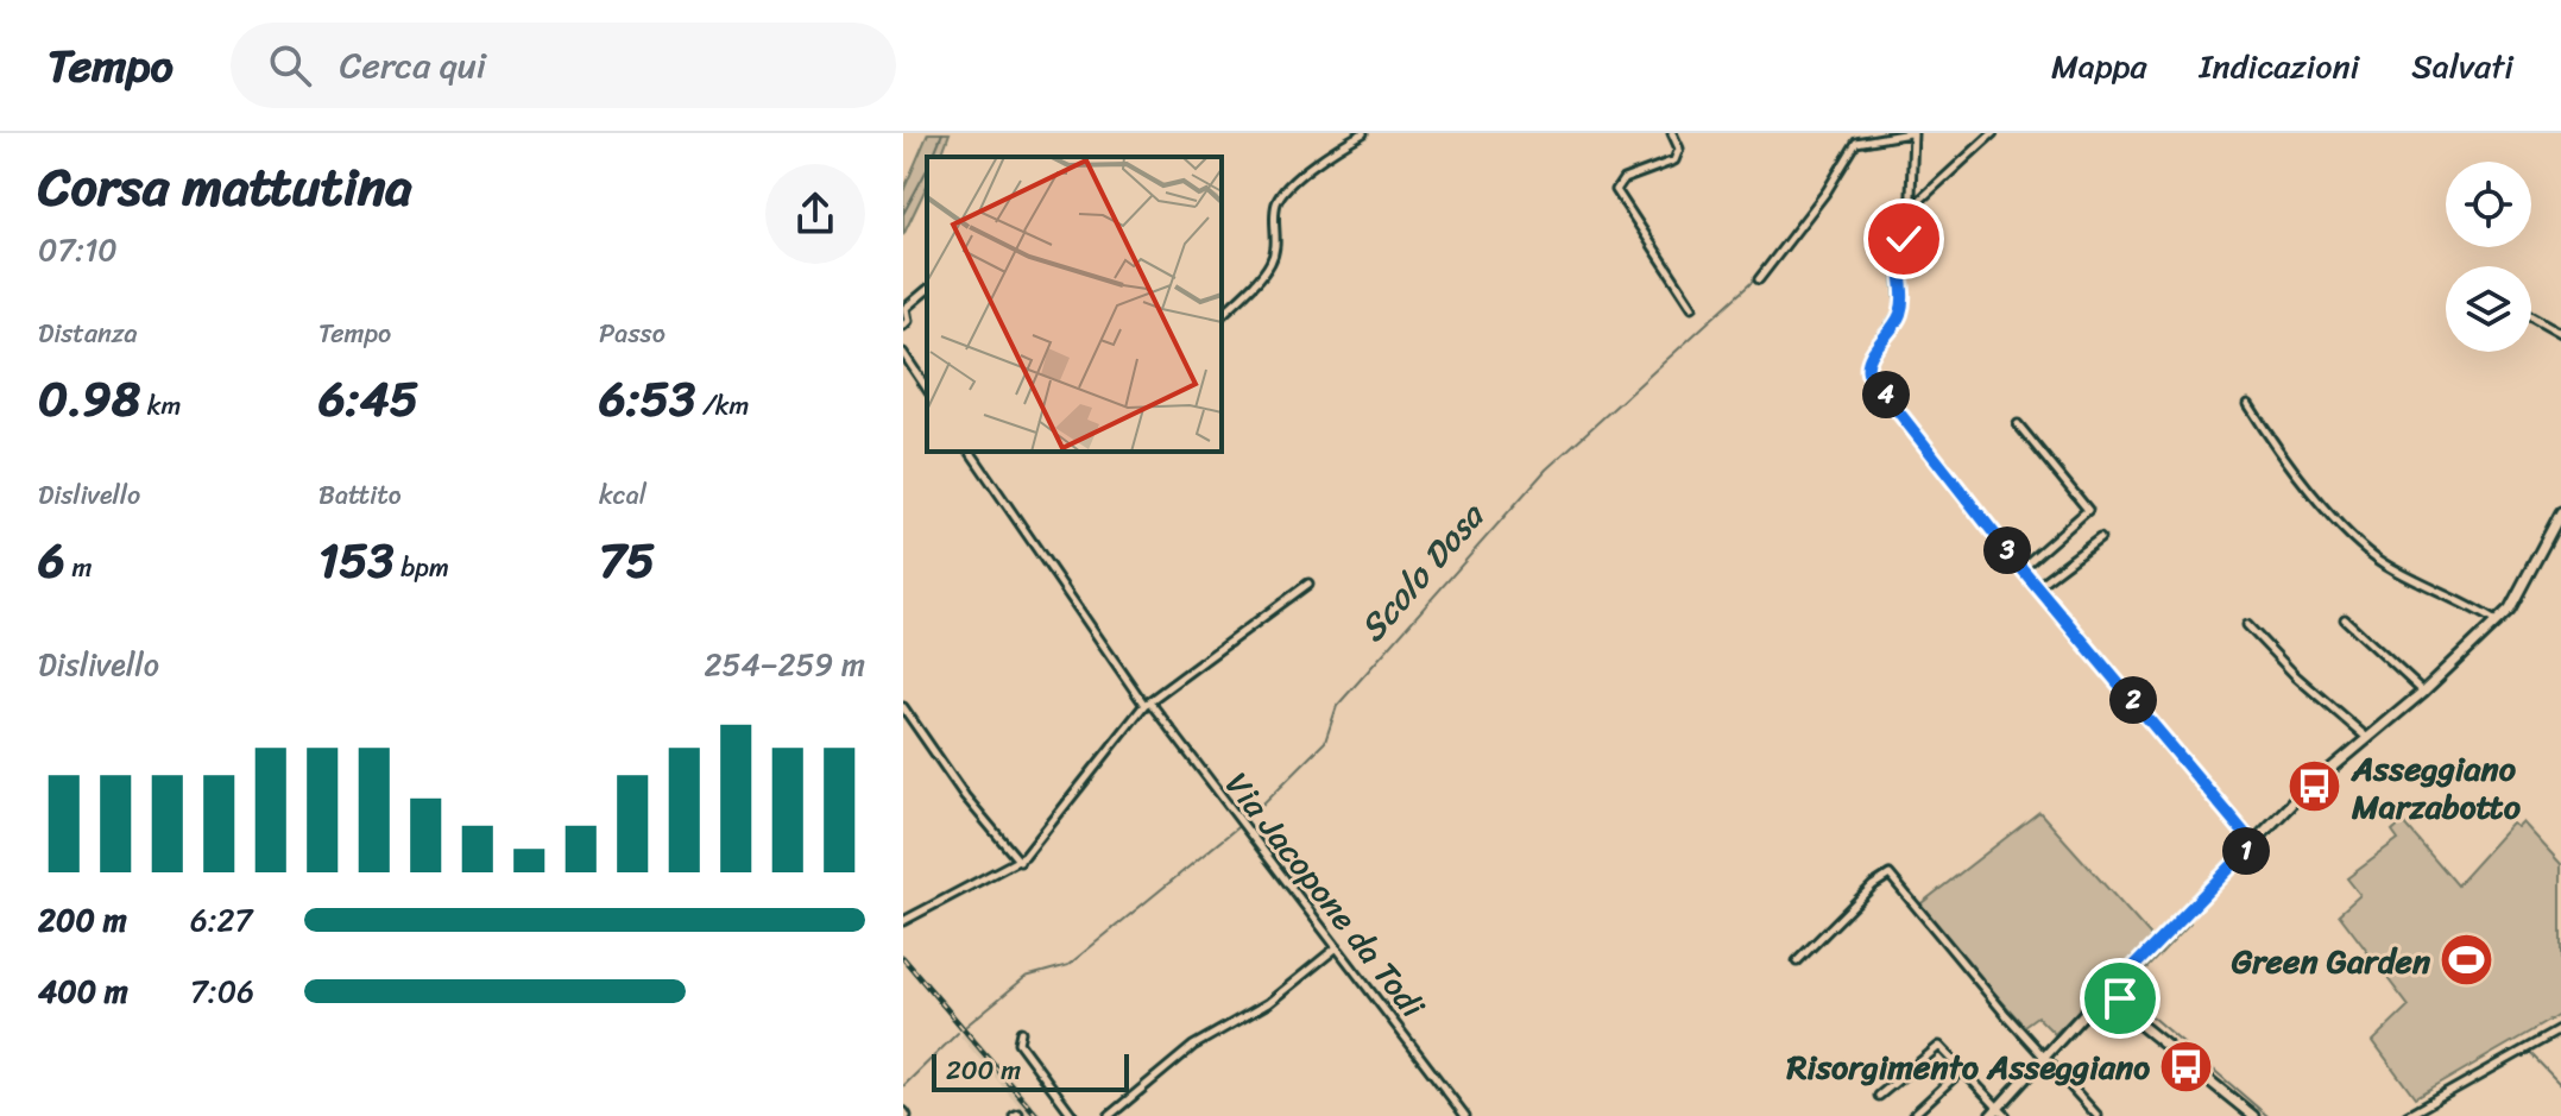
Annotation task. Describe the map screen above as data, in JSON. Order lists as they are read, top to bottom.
{
  "streets": {
    "street": ["Via Jacopone da Todi"]
  },
  "water": ["Scolo Dosa"],
  "places": {
    "bus stop": ["Asseggiano Marzabotto", "Risorgimento Asseggiano"],
    "sports": ["Green Garden"]
  },
  "scale_bar": "200 m",
  "page": {
    "header": "Tempo",
    "search": "Cerca qui",
    "nav": ["Mappa", "Indicazioni", "Salvati"],
    "heading": ["Corsa mattutina", "07:10"],
    "stats": [
      ["Distanza", "0.98 km"],
      ["Tempo", "6:45"],
      ["Passo", "6:53 /km"],
      ["Dislivello", "6 m"],
      ["Battito", "153 bpm"],
      ["kcal", "75"]
    ],
    "pins": [
      "4",
      "3",
      "2",
      "1"
    ],
    "chart": ["Dislivello", "254–259 m"],
    "list": [
      {
        "name": "200 m",
        "note": "6:27"
      },
      {
        "name": "400 m",
        "note": "7:06"
      }
    ],
    "scale": "200 m"
  }
}
